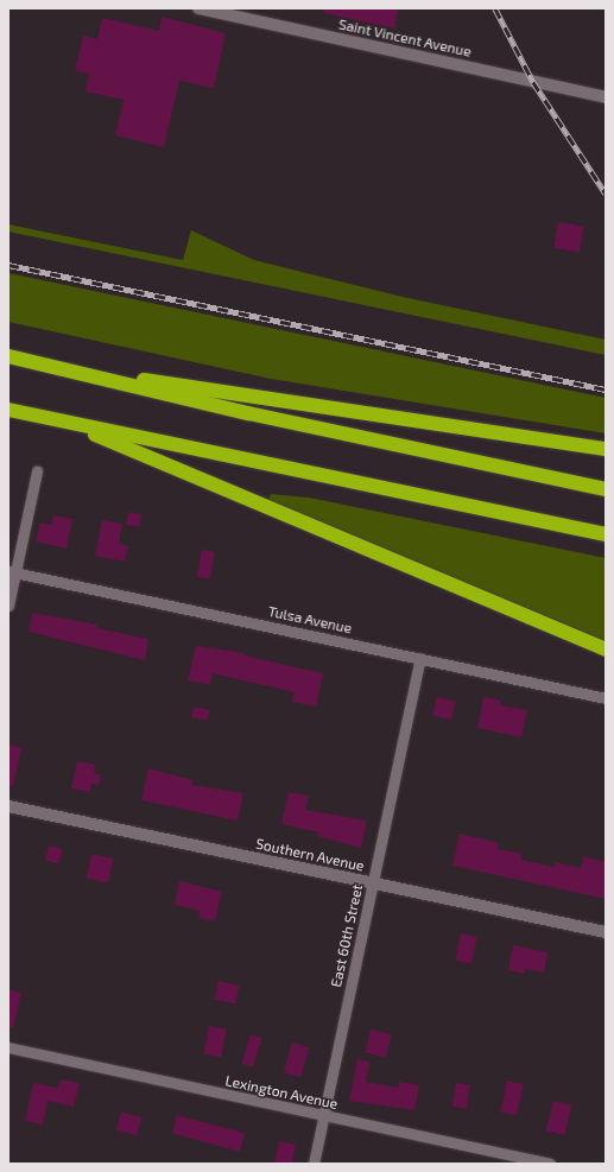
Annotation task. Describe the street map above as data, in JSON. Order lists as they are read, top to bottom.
{
  "streets": {
    "street": [
      "Saint Vincent Avenue",
      "Tulsa Avenue",
      "Southern Avenue",
      "East 60th Street",
      "Lexington Avenue"
    ]
  },
  "crossings": [
    ["Tulsa Avenue", "East 60th Street"],
    ["Southern Avenue", "East 60th Street"],
    ["East 60th Street", "Lexington Avenue"]
  ]
}
